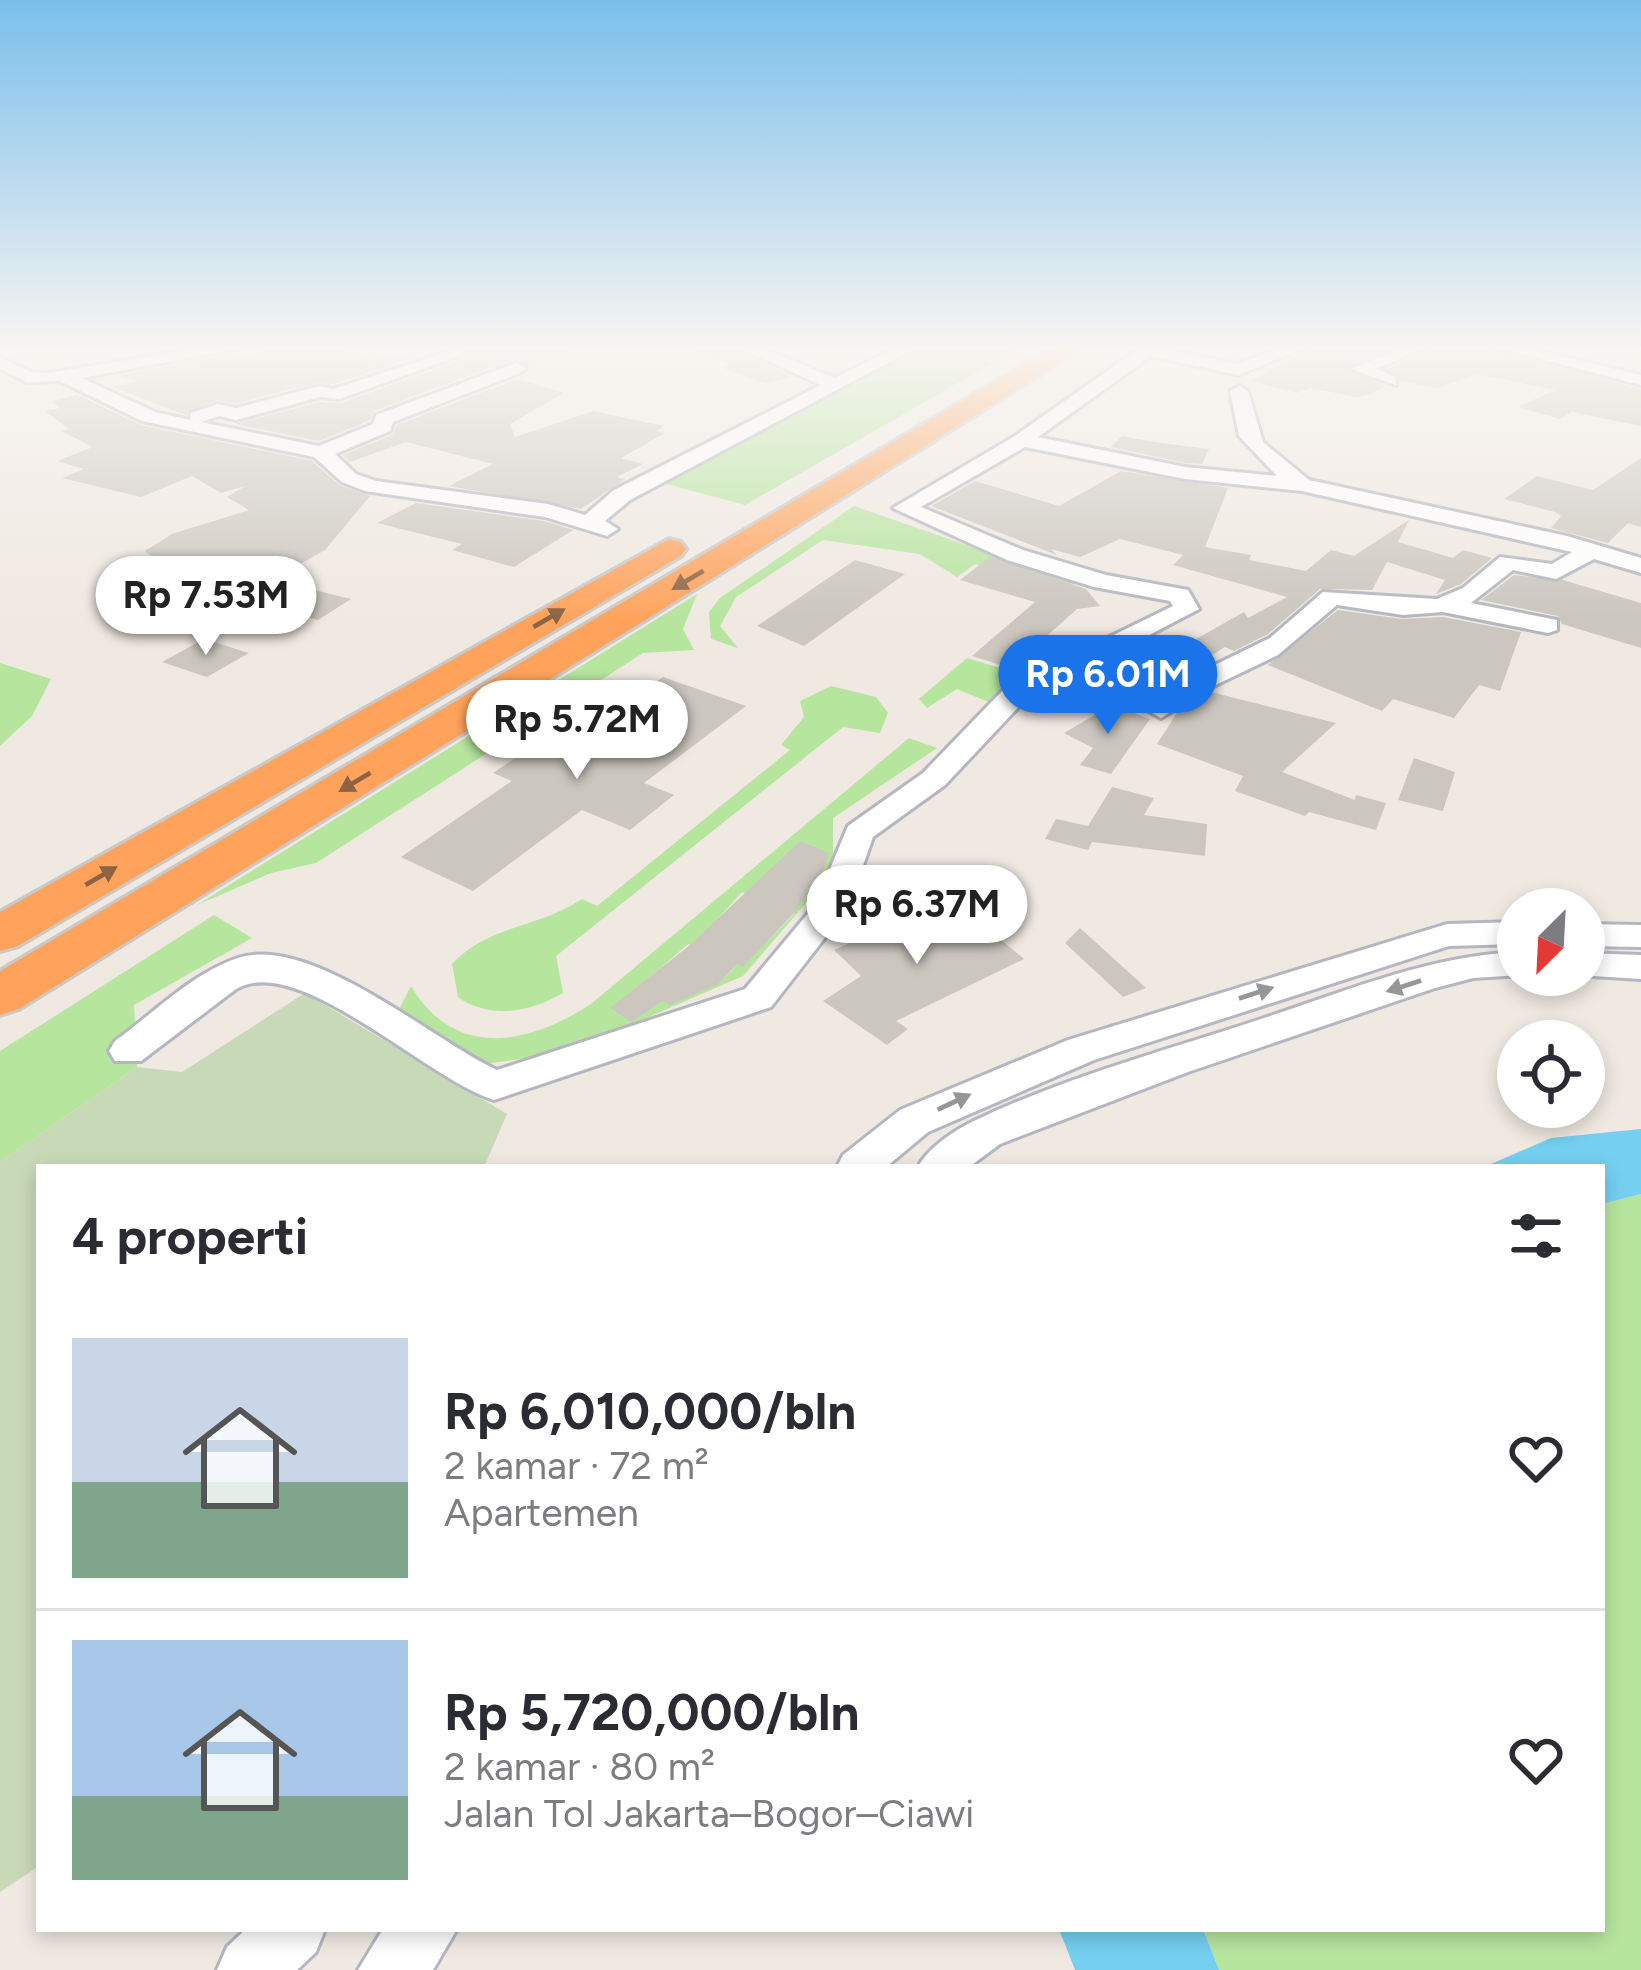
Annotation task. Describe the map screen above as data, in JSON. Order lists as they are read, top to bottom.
{
  "north": "bottom left",
  "page": {
    "price": [
      "Rp 7.53M",
      "Rp 6.01M",
      "Rp 5.72M",
      "Rp 6.37M"
    ],
    "heading": "4 properti",
    "list": [
      {
        "name": "Rp 6,010,000/bln",
        "note": "2 kamar · 72 m² · Apartemen"
      },
      {
        "name": "Rp 5,720,000/bln",
        "note": "2 kamar · 80 m² · Jalan Tol Jakarta–Bogor–Ciawi"
      }
    ]
  }
}
